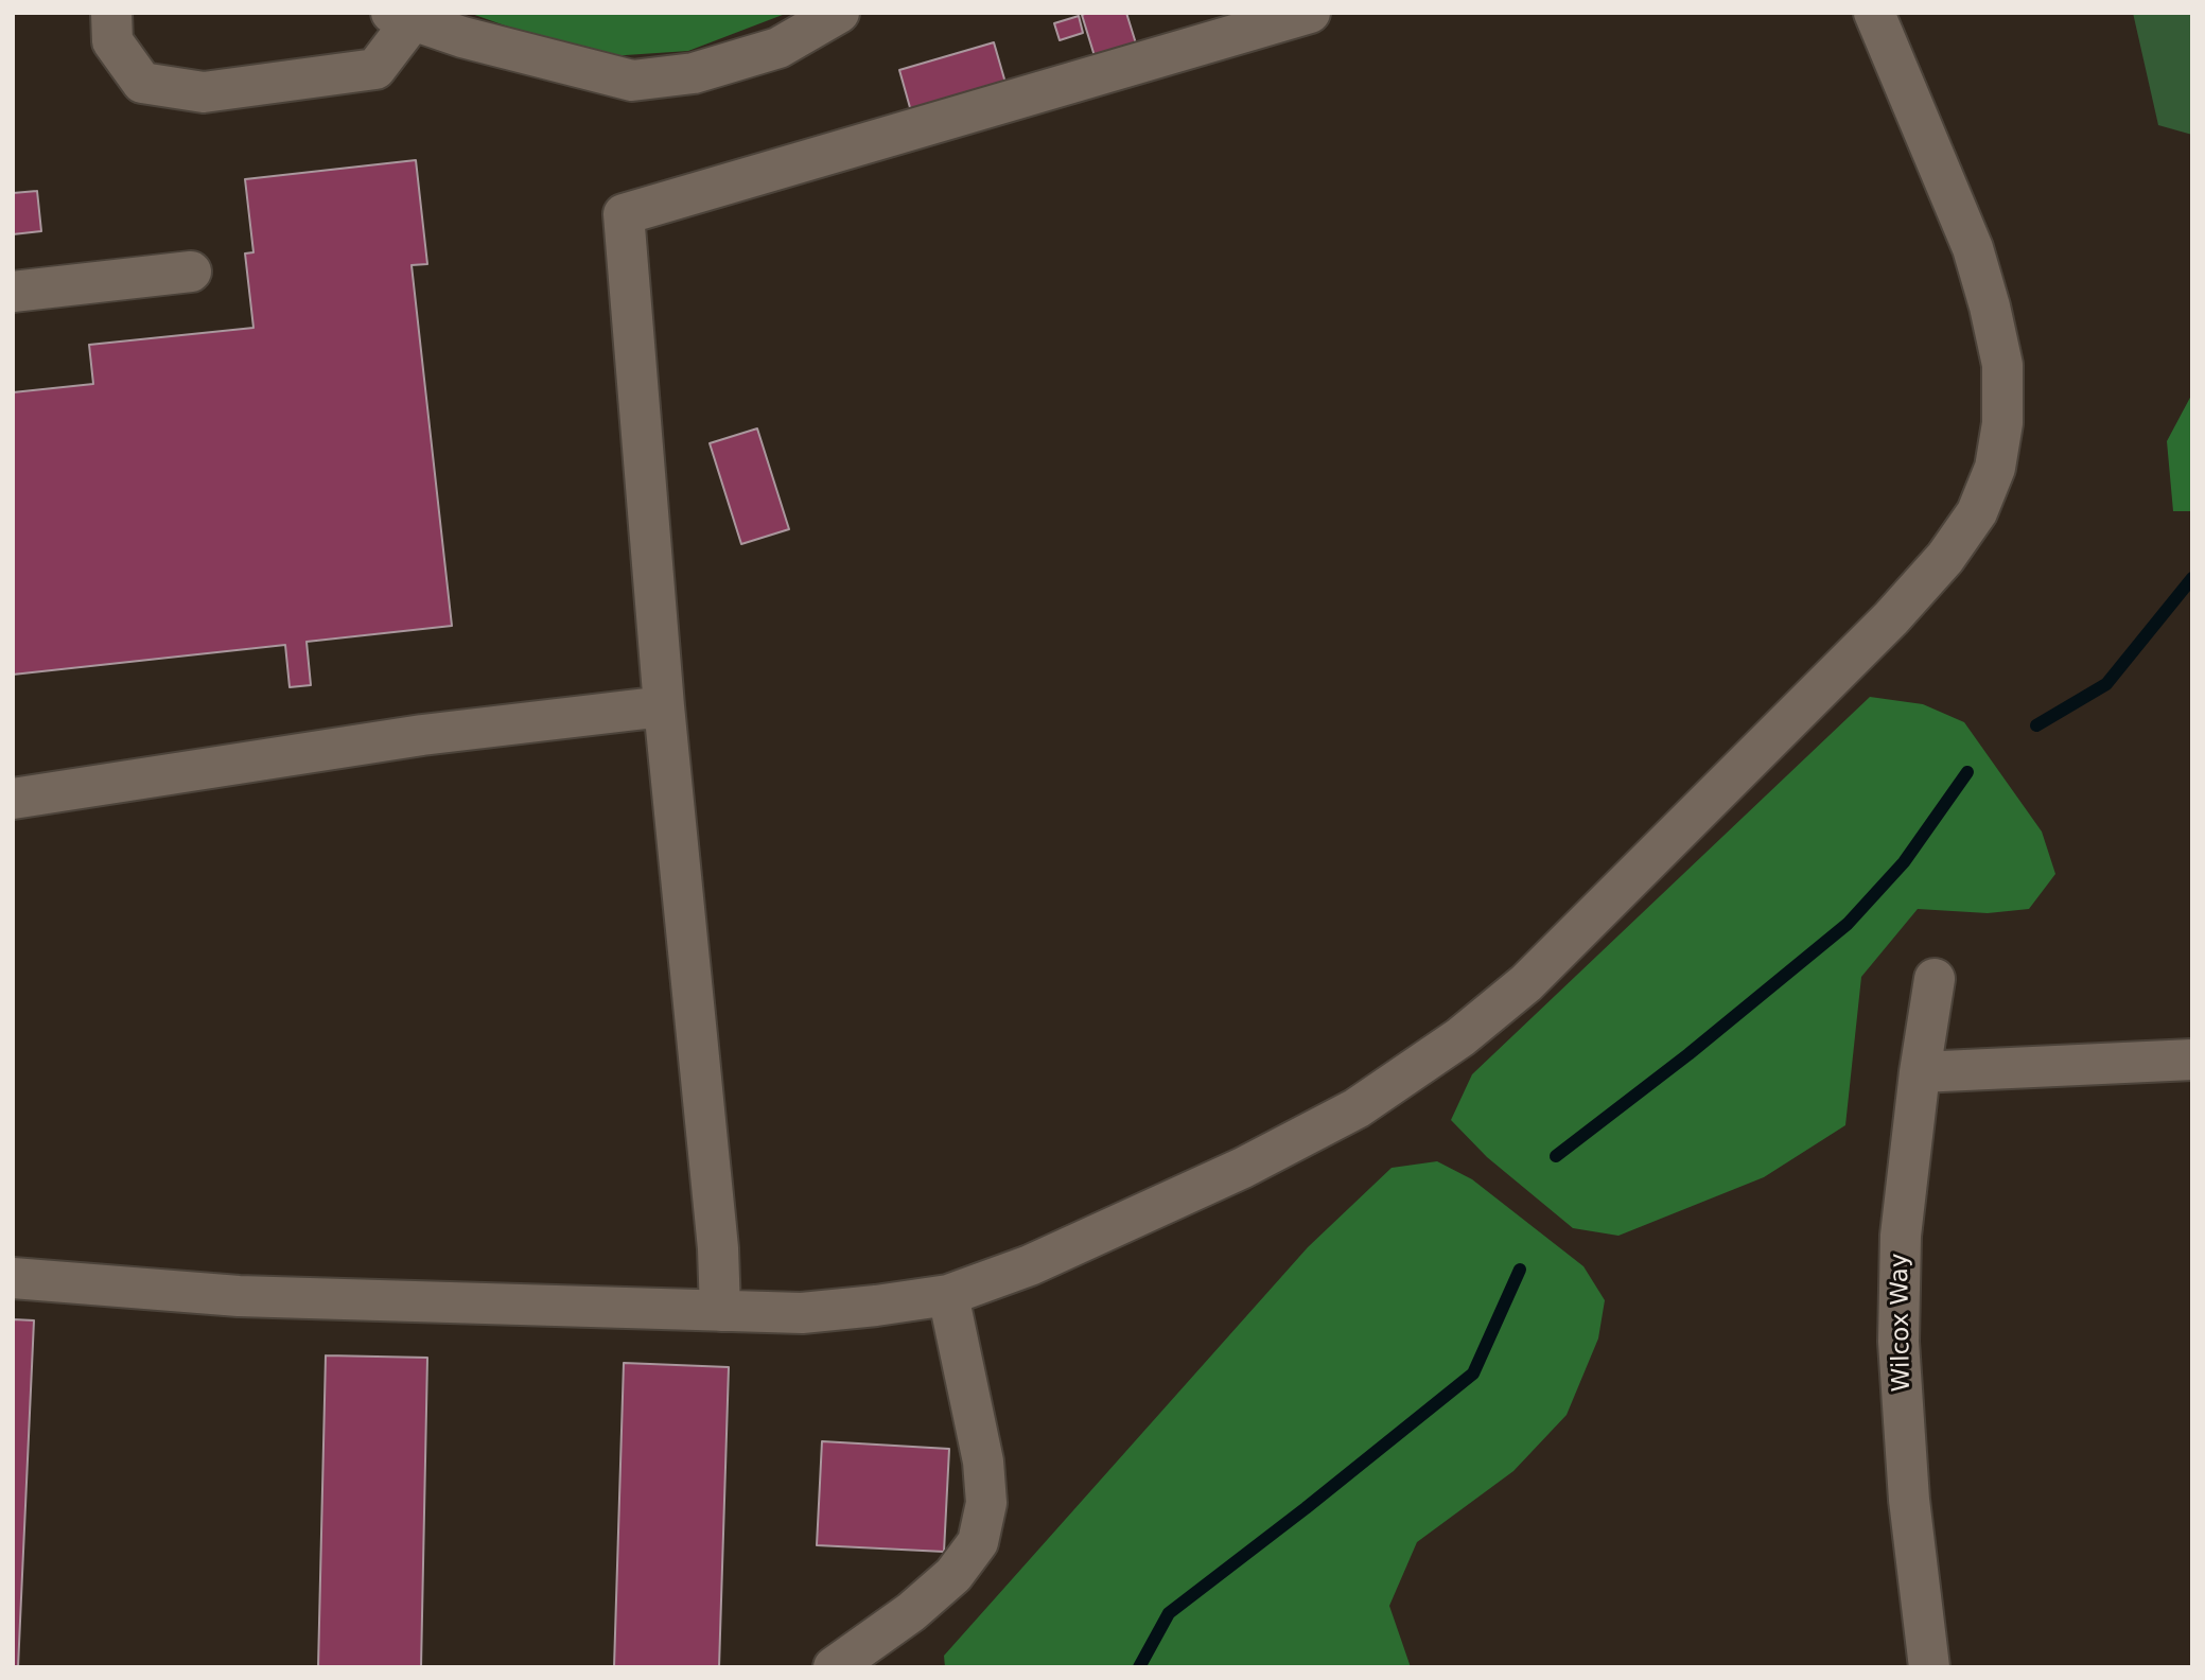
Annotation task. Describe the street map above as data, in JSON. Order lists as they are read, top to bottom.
{
  "streets": {
    "lane": ["Wilcox Way"]
  }
}
